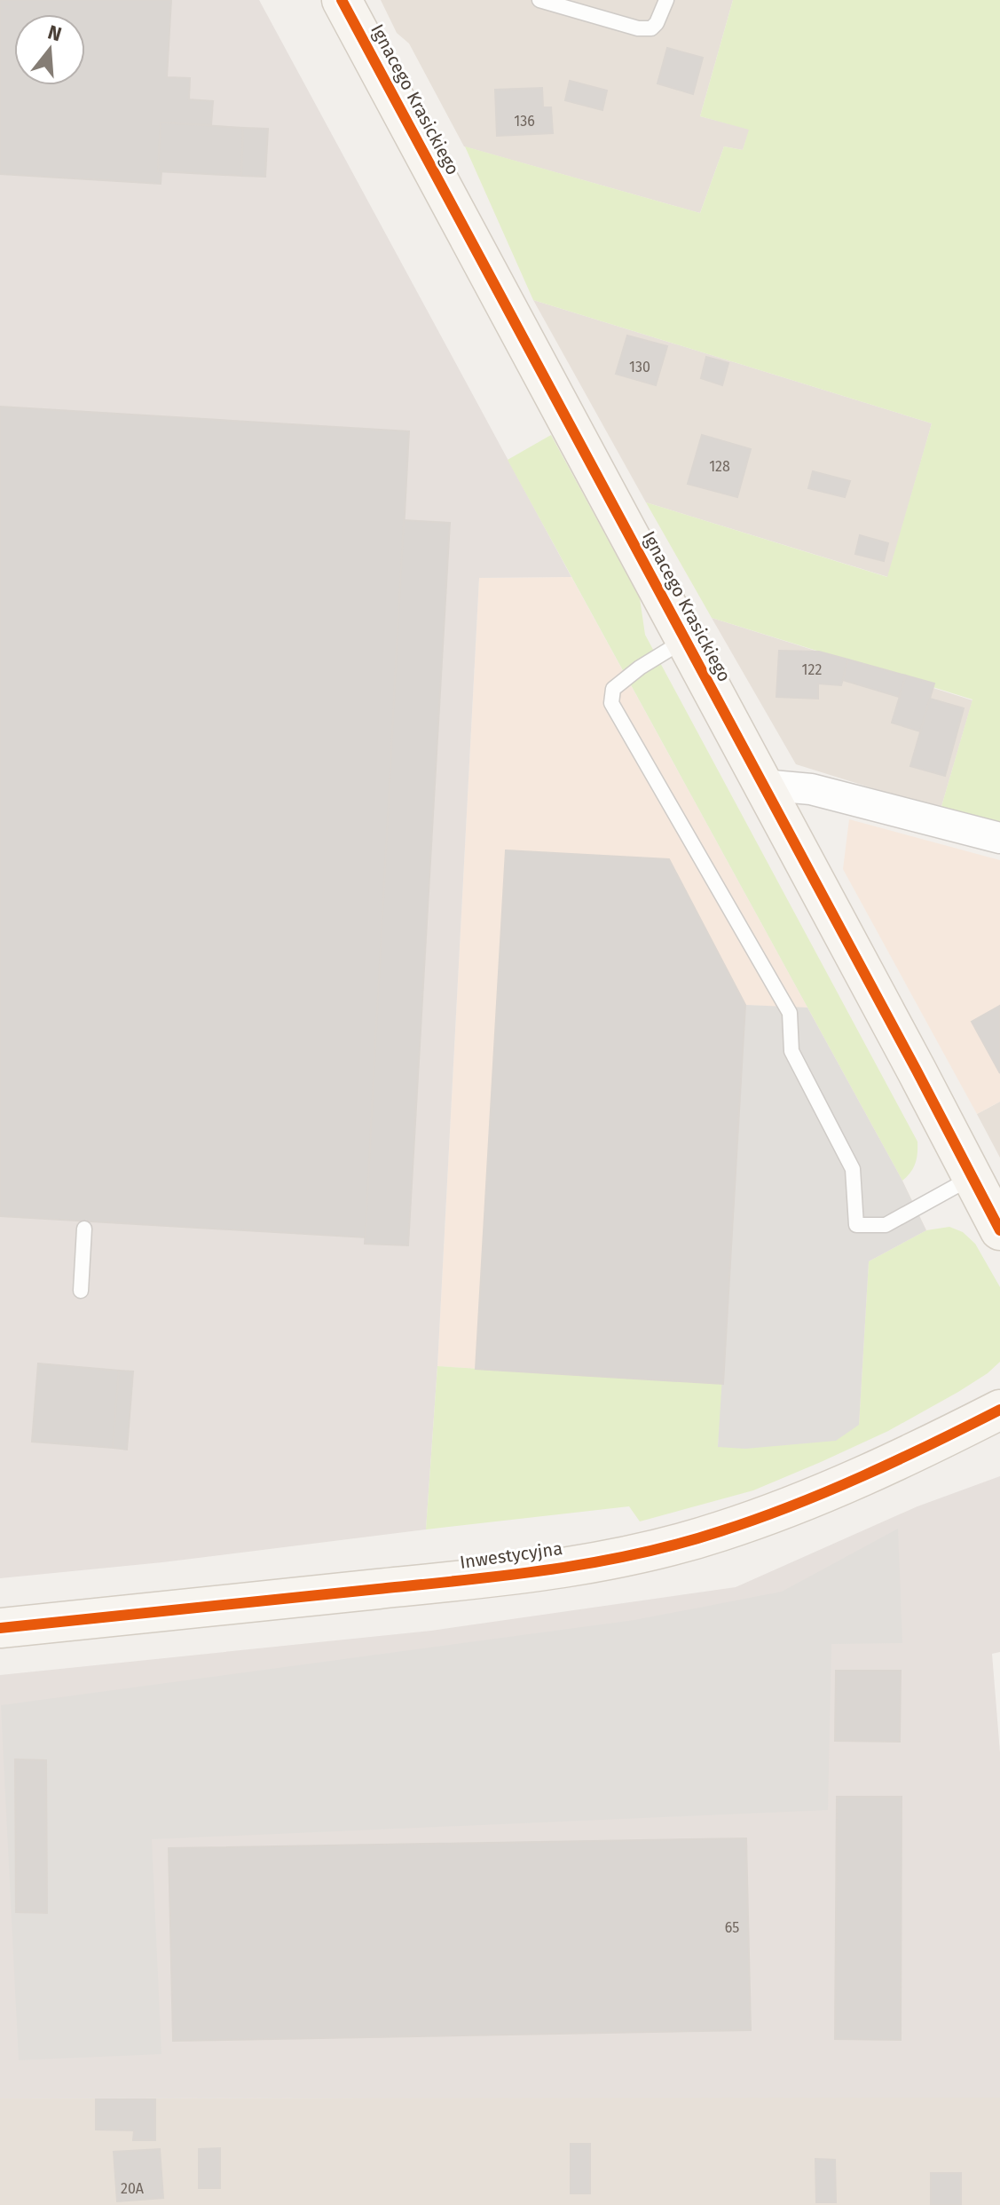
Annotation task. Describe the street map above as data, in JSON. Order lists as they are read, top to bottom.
{
  "streets": {
    "street": ["Ignacego Krasickiego", "Inwestycyjna"]
  },
  "house_numbers": [
    "136",
    "130",
    "128",
    "122",
    "65",
    "20A"
  ],
  "north": "top"
}
